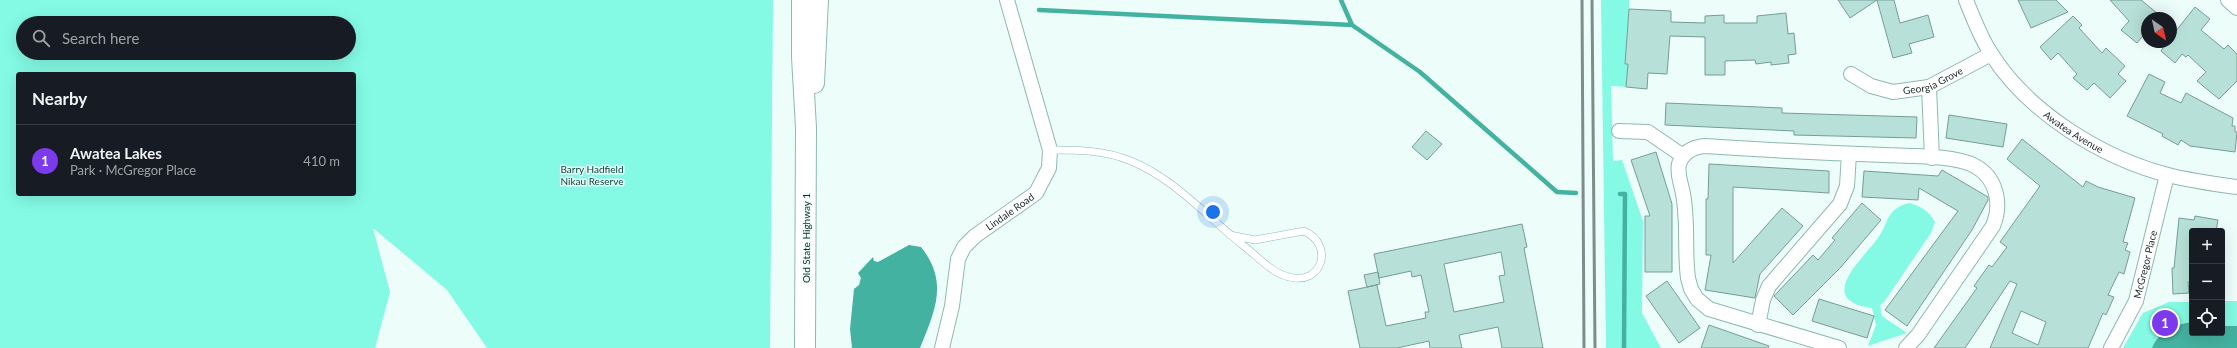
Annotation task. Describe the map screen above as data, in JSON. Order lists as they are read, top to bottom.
{
  "streets": {
    "main road": ["Old State Highway 1"],
    "street": [
      "Georgia Grove",
      "Awatea Avenue",
      "Lindale Road",
      "McGregor Place"
    ]
  },
  "crossings": [
    ["Georgia Grove", "Awatea Avenue"],
    ["Awatea Avenue", "McGregor Place"]
  ],
  "parks": ["Barry Hadfield Nikau Reserve"],
  "north": "bottom right",
  "page": {
    "search": "Search here",
    "heading": "Nearby",
    "list": [
      {
        "mark": "1",
        "name": "Awatea Lakes",
        "note": "Park · McGregor Place",
        "value": "410 m"
      }
    ],
    "map_buttons": ["+", "−"],
    "pins": "1"
  }
}
